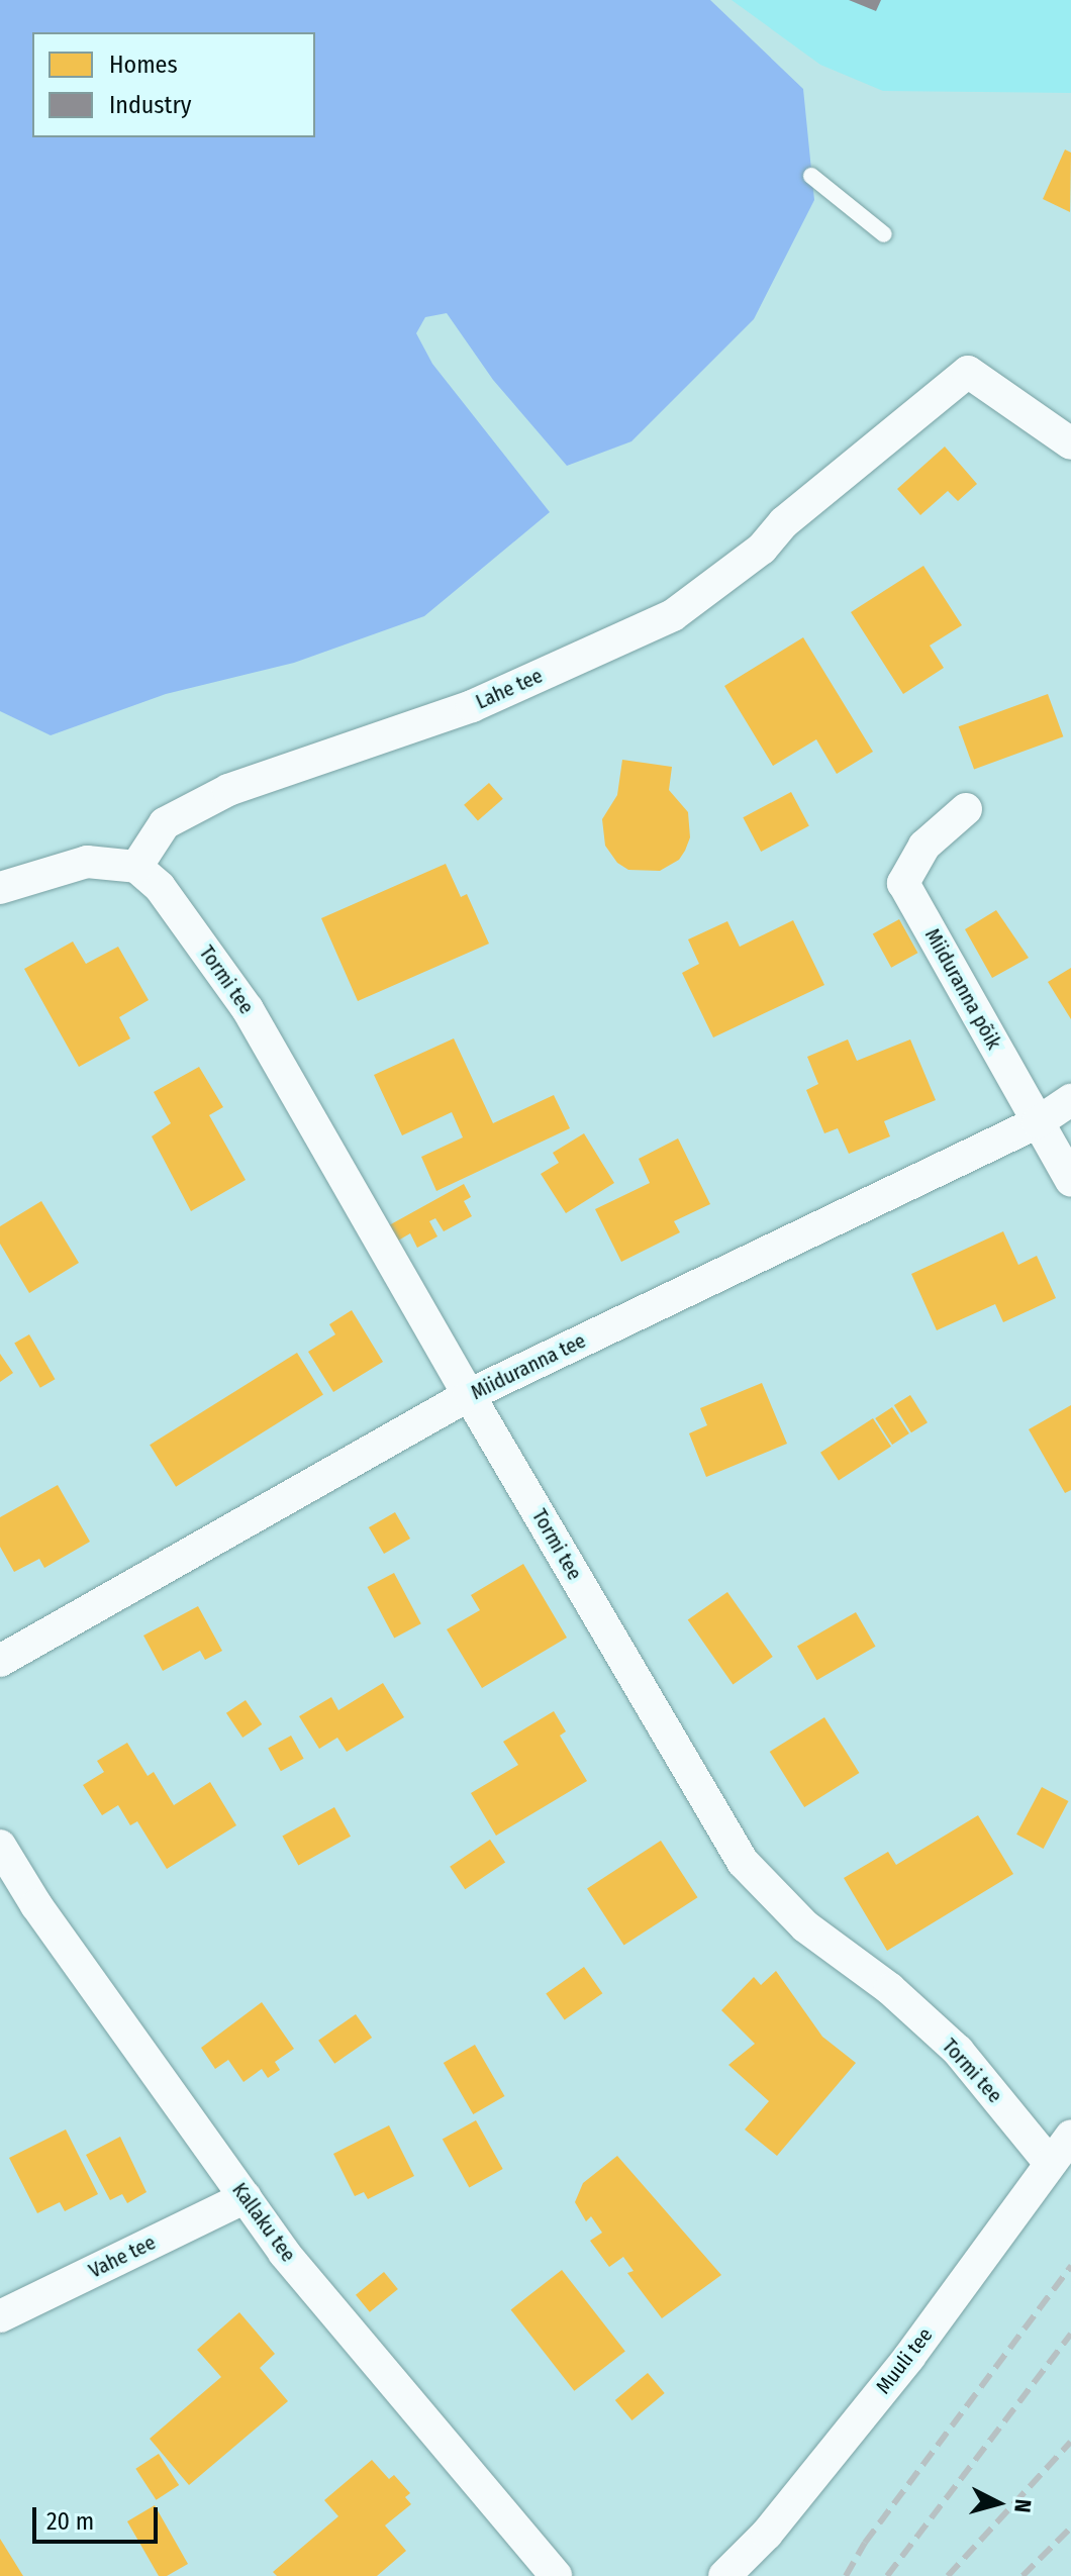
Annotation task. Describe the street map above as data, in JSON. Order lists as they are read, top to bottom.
{
  "streets": {
    "street": [
      "Lahe tee",
      "Tormi tee",
      "Miiduranna põik",
      "Miiduranna tee",
      "Kallaku tee",
      "Vahe tee",
      "Muuli tee"
    ]
  },
  "crossings": [
    ["Lahe tee", "Tormi tee"],
    ["Tormi tee", "Miiduranna tee"],
    ["Tormi tee", "Muuli tee"],
    ["Miiduranna põik", "Miiduranna tee"],
    ["Kallaku tee", "Vahe tee"]
  ],
  "legend": ["Homes", "Industry"],
  "scale_bar": "20 m",
  "north": "right"
}
